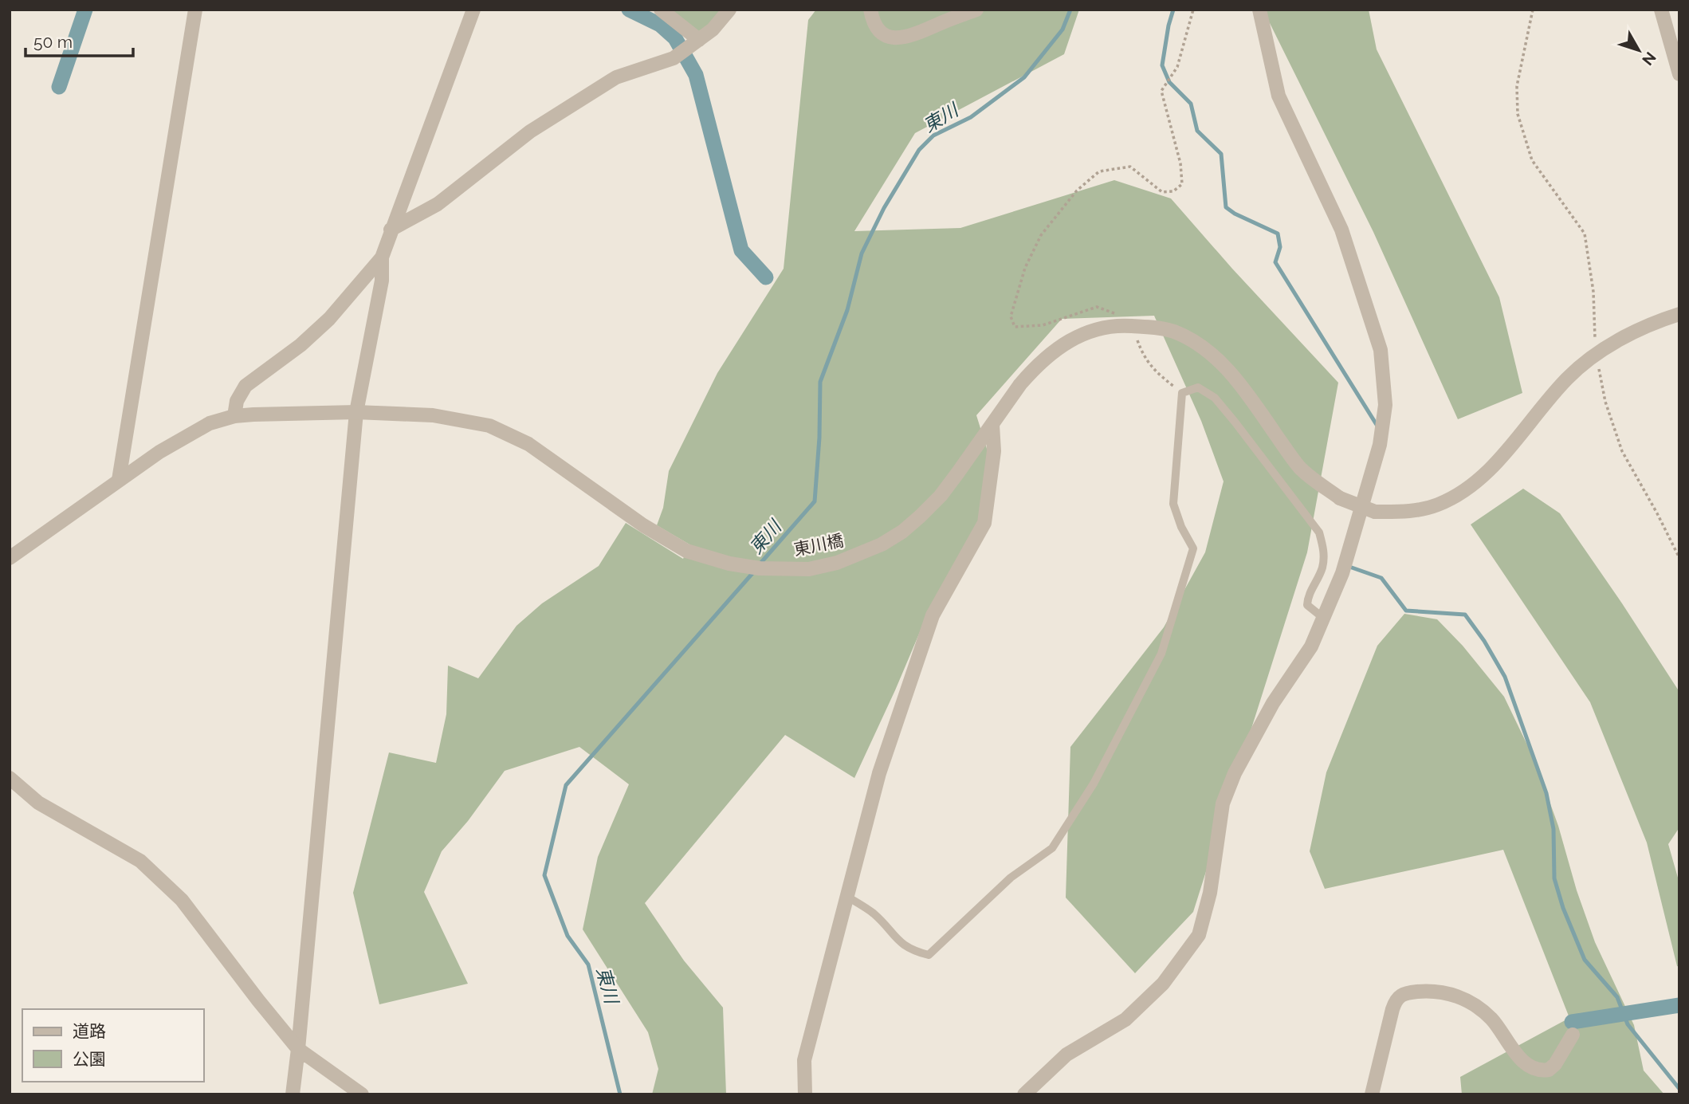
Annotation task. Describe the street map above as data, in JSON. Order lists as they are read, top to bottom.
{
  "streets": {
    "street": ["東川橋"]
  },
  "water": ["東川"],
  "legend": ["道路", "公園"],
  "scale_bar": "50 m",
  "north": "bottom right"
}
